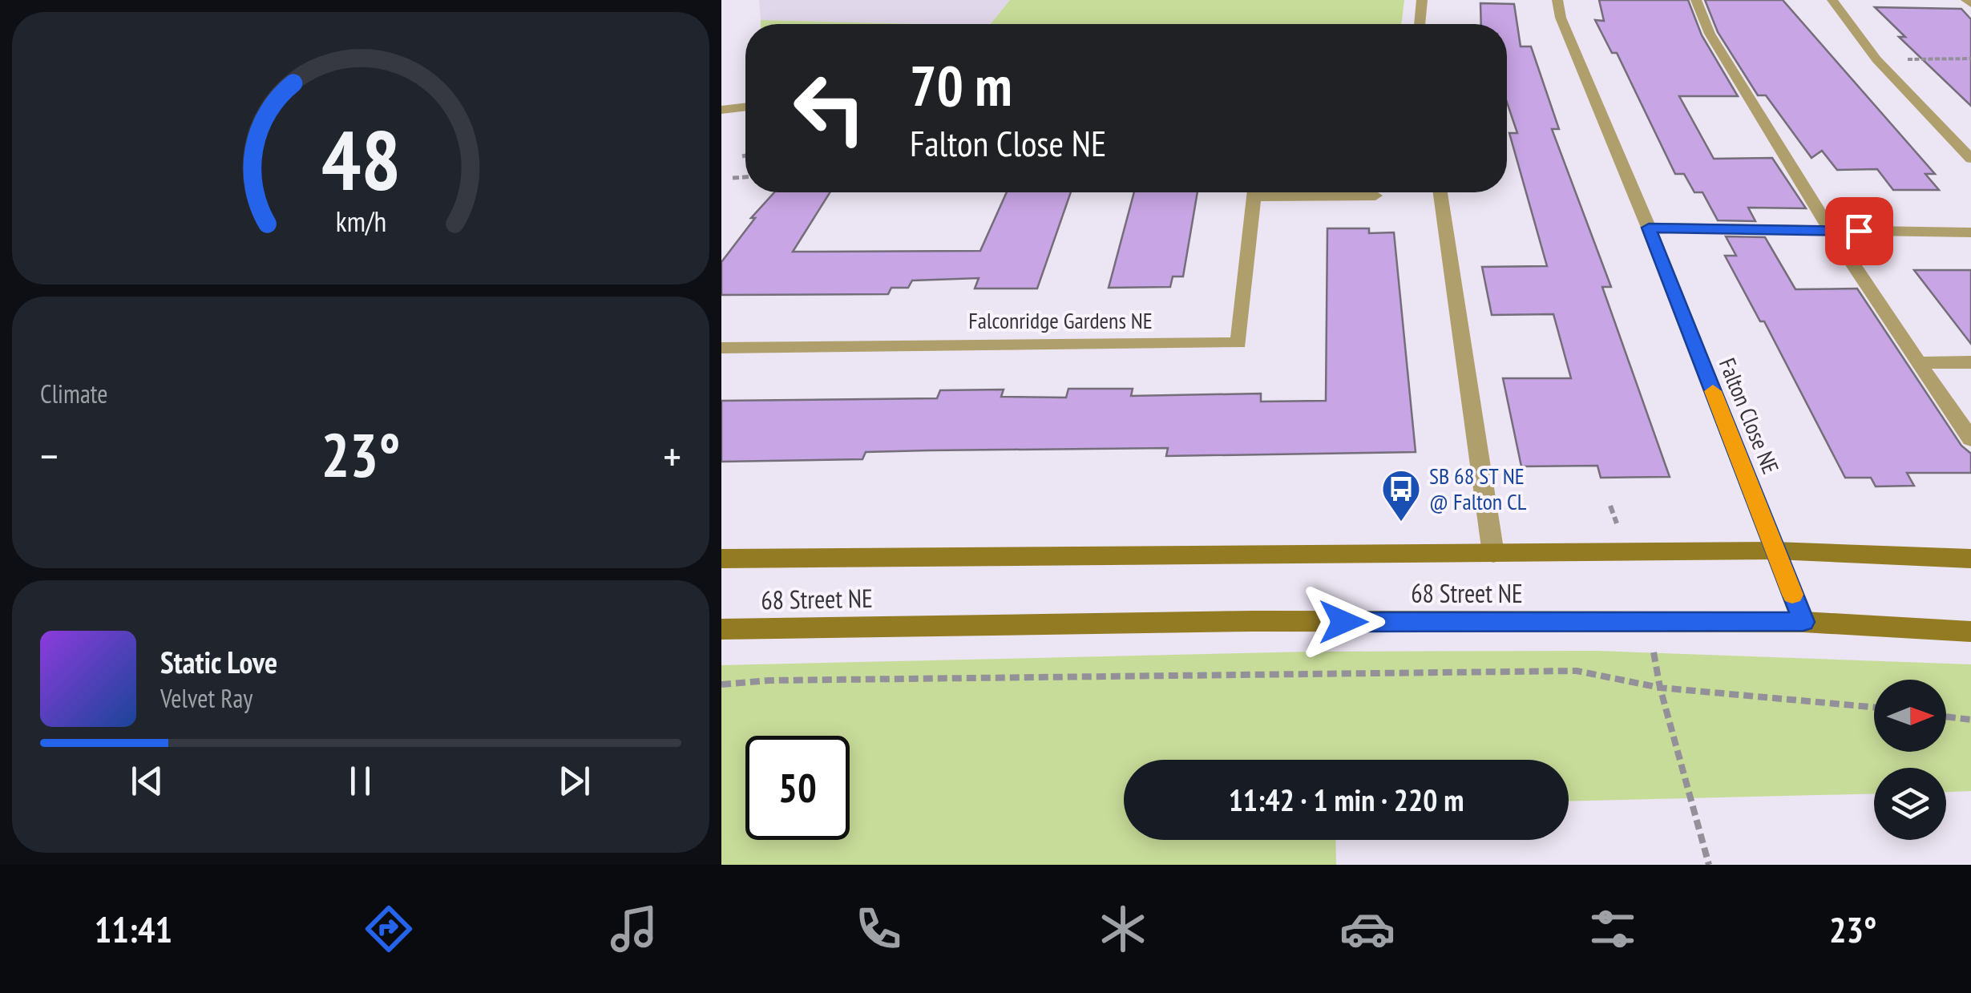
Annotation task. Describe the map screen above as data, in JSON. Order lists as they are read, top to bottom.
{
  "streets": {
    "main road": ["68 Street NE"],
    "street": ["Falconridge Gardens NE", "Falton Close NE"]
  },
  "crossings": [
    ["Falton Close NE", "68 Street NE"]
  ],
  "places": {
    "bus stop": ["SB 68 ST NE @ Falton CL"]
  },
  "north": "right",
  "page": {
    "turn": ["70 m", "Falton Close NE"],
    "tile": "Climate",
    "heat": ["−", "23°", "+"],
    "song": ["Static Love", "Velvet Ray"],
    "limit": "50",
    "trip": "11:42 · 1 min · 220 m",
    "tabs": ["11:41", "23°"],
    "gauge": ["48", "km/h"]
  }
}
